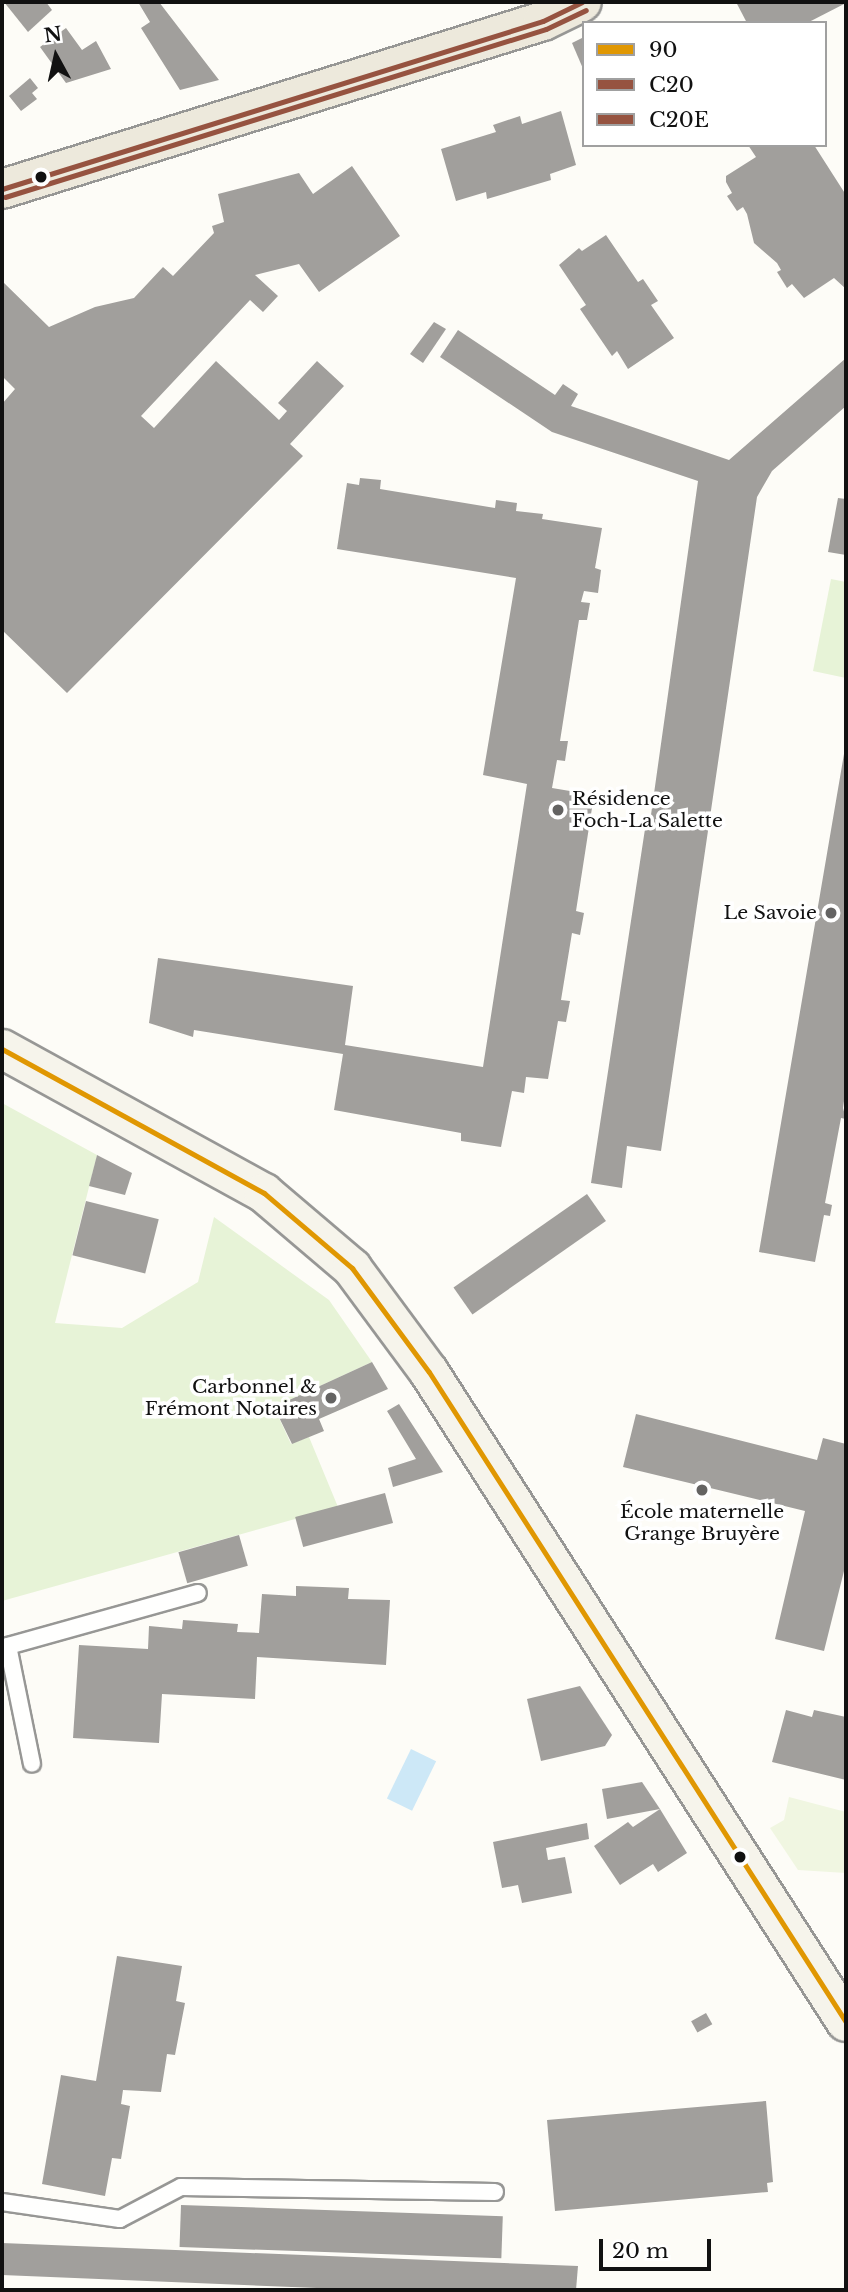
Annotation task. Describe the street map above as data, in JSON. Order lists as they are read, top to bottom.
{
  "places": [
    "Résidence Foch-La Salette",
    "Le Savoie",
    "Carbonnel & Frémont Notaires",
    "École maternelle Grange Bruyère"
  ],
  "lines": ["transit line C20", "transit line C20E", "transit line 90"],
  "legend": ["90", "C20", "C20E"],
  "scale_bar": "20 m",
  "north": "top"
}
